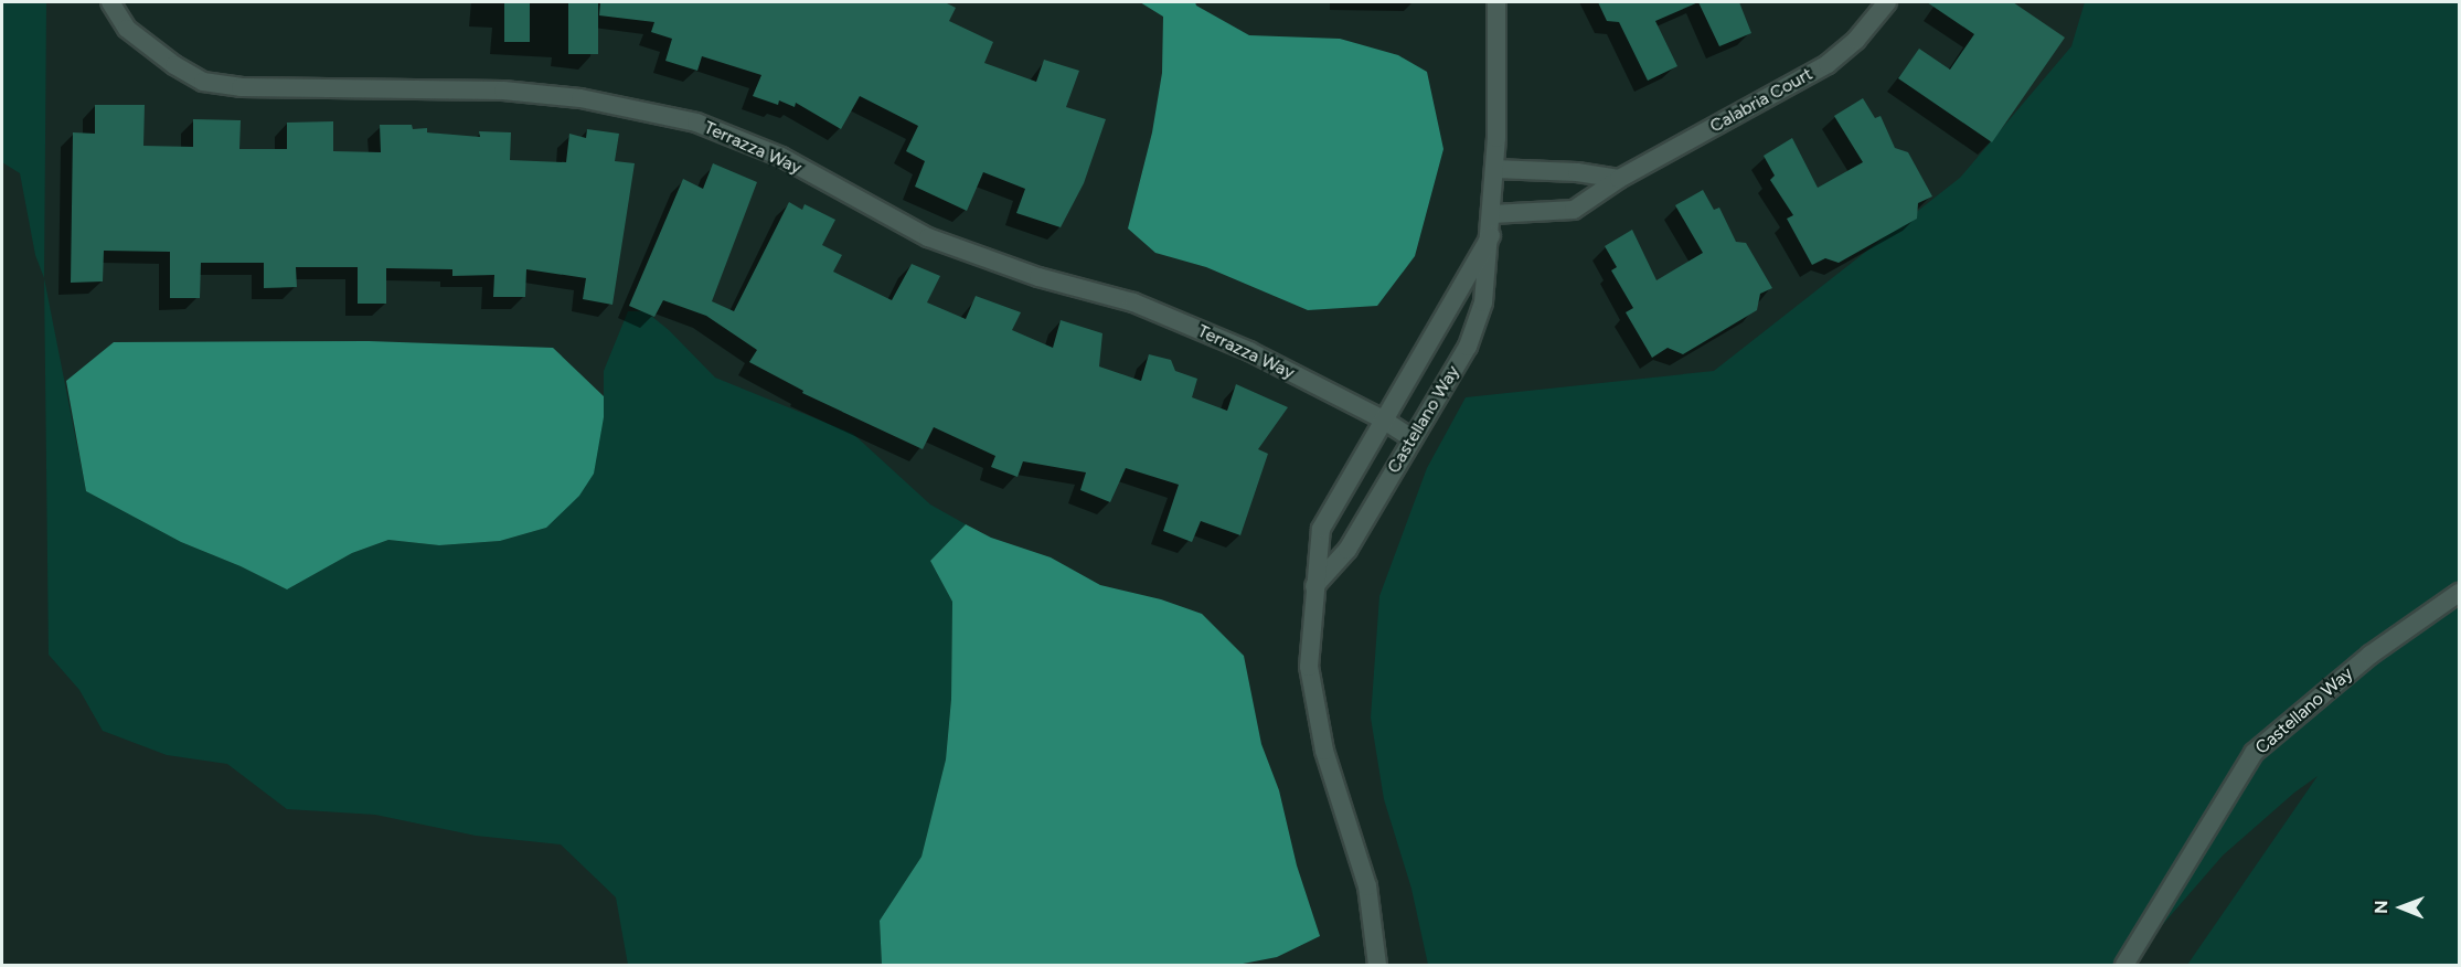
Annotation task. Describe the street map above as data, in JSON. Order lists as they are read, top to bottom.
{
  "streets": {
    "street": ["Calabria Court", "Terrazza Way", "Castellano Way"]
  },
  "crossings": [
    ["Calabria Court", "Castellano Way"],
    ["Terrazza Way", "Castellano Way"]
  ],
  "north": "left"
}
